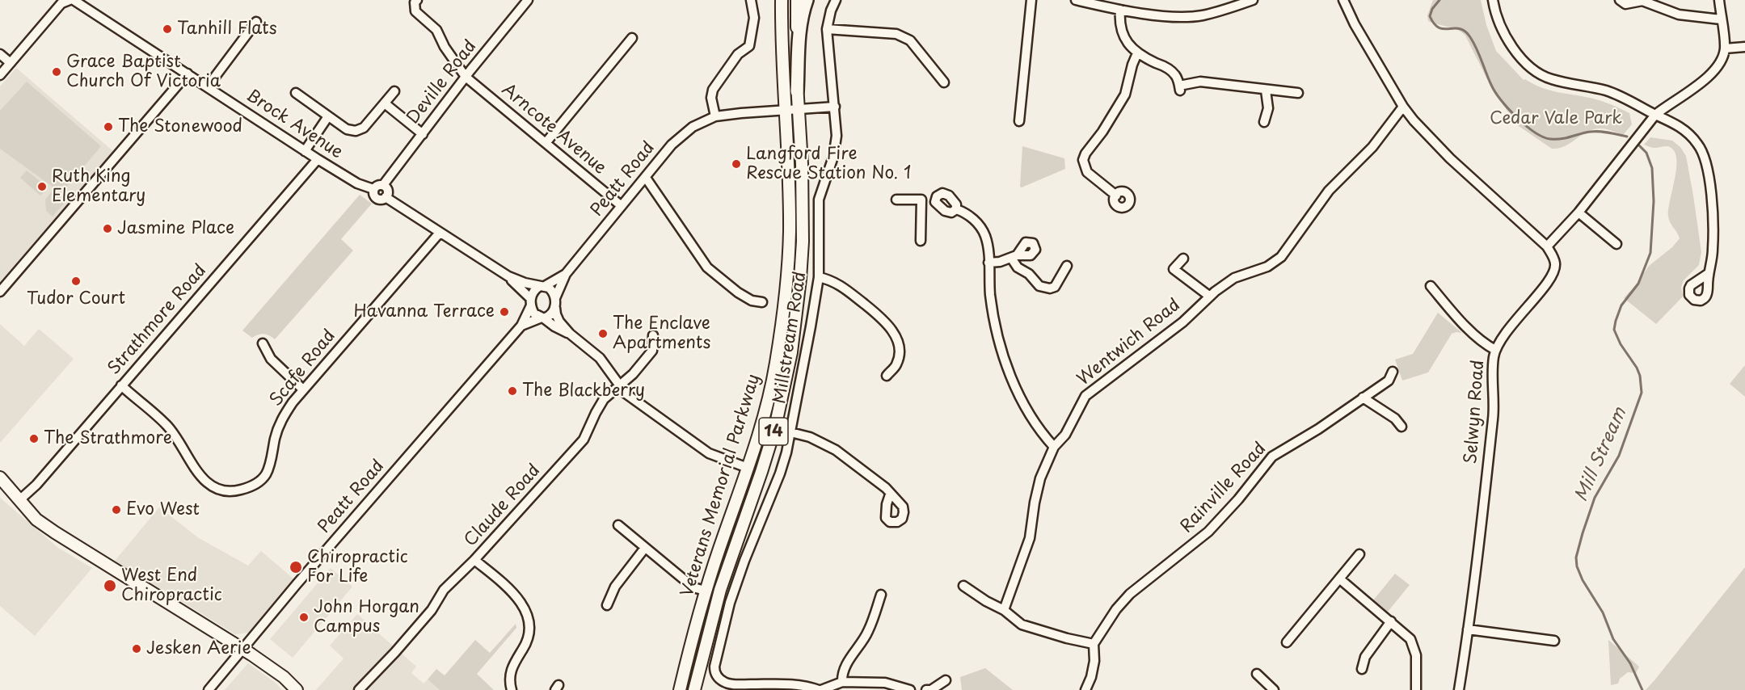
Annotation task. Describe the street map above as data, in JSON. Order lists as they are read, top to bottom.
{
  "streets": {
    "main road": ["14", "Veterans Memorial Parkway"],
    "street": [
      "Deville Road",
      "Brock Avenue",
      "Arncote Avenue",
      "Peatt Road",
      "Strathmore Road",
      "Millstream Road",
      "Wentwich Road",
      "Scafe Road",
      "Selwyn Road",
      "Rainville Road",
      "Claude Road"
    ]
  },
  "crossings": [
    ["Deville Road", "Brock Avenue"],
    ["Deville Road", "Arncote Avenue"],
    ["Brock Avenue", "Strathmore Road"],
    ["Arncote Avenue", "Peatt Road"],
    ["Peatt Road", "Millstream Road"],
    ["Peatt Road", "Veterans Memorial Parkway"],
    ["Strathmore Road", "Scafe Road"]
  ],
  "water": ["Mill Stream"],
  "parks": ["Cedar Vale Park"],
  "places": [
    "Tanhill Flats",
    "Grace Baptist Church Of Victoria",
    "The Stonewood",
    "Langford Fire Rescue Station No. 1",
    "Ruth King Elementary",
    "Jasmine Place",
    "Tudor Court",
    "Havanna Terrace",
    "The Enclave Apartments",
    "The Blackberry",
    "The Strathmore",
    "Evo West",
    "Chiropractic For Life",
    "West End Chiropractic",
    "John Horgan Campus",
    "Jesken Aerie"
  ]
}
